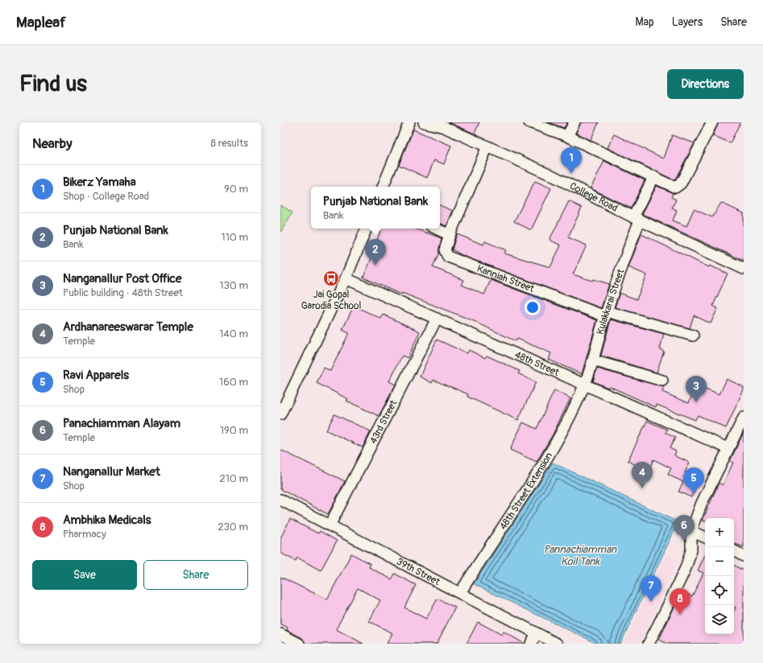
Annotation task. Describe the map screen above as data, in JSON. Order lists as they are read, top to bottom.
{
  "streets": {
    "street": [
      "College Road",
      "Kanniah Street",
      "Kulakkarai Street",
      "48th Street",
      "43rd Street",
      "48th Street Extension",
      "39th Street"
    ]
  },
  "crossings": [
    ["College Road", "Kanniah Street"],
    ["College Road", "Kulakkarai Street"],
    ["Kanniah Street", "Kulakkarai Street"],
    ["Kulakkarai Street", "48th Street"],
    ["Kulakkarai Street", "48th Street Extension"],
    ["48th Street", "43rd Street"],
    ["48th Street", "48th Street Extension"],
    ["43rd Street", "39th Street"],
    ["48th Street Extension", "39th Street"]
  ],
  "water": ["Pannachiamman Koil Tank"],
  "places": {
    "bus stop": ["Jai Gopal Garodia School"]
  },
  "page": {
    "header": "Mapleaf",
    "nav": ["Map", "Layers", "Share"],
    "buttons": [
      "Directions",
      ["Save", "Share"]
    ],
    "title": "Find us",
    "heading": ["Nearby", "8 results"],
    "pins": [
      "1",
      "2",
      "3",
      "4",
      "5",
      "6",
      "7",
      "8"
    ],
    "list": [
      {
        "mark": "1",
        "name": "Bikerz Yamaha",
        "note": "Shop · College Road",
        "value": "90 m"
      },
      {
        "mark": "2",
        "name": "Punjab National Bank",
        "note": "Bank",
        "value": "110 m"
      },
      {
        "mark": "3",
        "name": "Nanganallur Post Office",
        "note": "Public building · 48th Street",
        "value": "130 m"
      },
      {
        "mark": "4",
        "name": "Ardhanareeswarar Temple",
        "note": "Temple",
        "value": "140 m"
      },
      {
        "mark": "5",
        "name": "Ravi Apparels",
        "note": "Shop",
        "value": "160 m"
      },
      {
        "mark": "6",
        "name": "Panachiamman Alayam",
        "note": "Temple",
        "value": "190 m"
      },
      {
        "mark": "7",
        "name": "Nanganallur Market",
        "note": "Shop",
        "value": "210 m"
      },
      {
        "mark": "8",
        "name": "Ambhika Medicals",
        "note": "Pharmacy",
        "value": "230 m"
      }
    ],
    "popup": ["Punjab National Bank", "Bank"],
    "map_buttons": ["+", "−"]
  }
}
